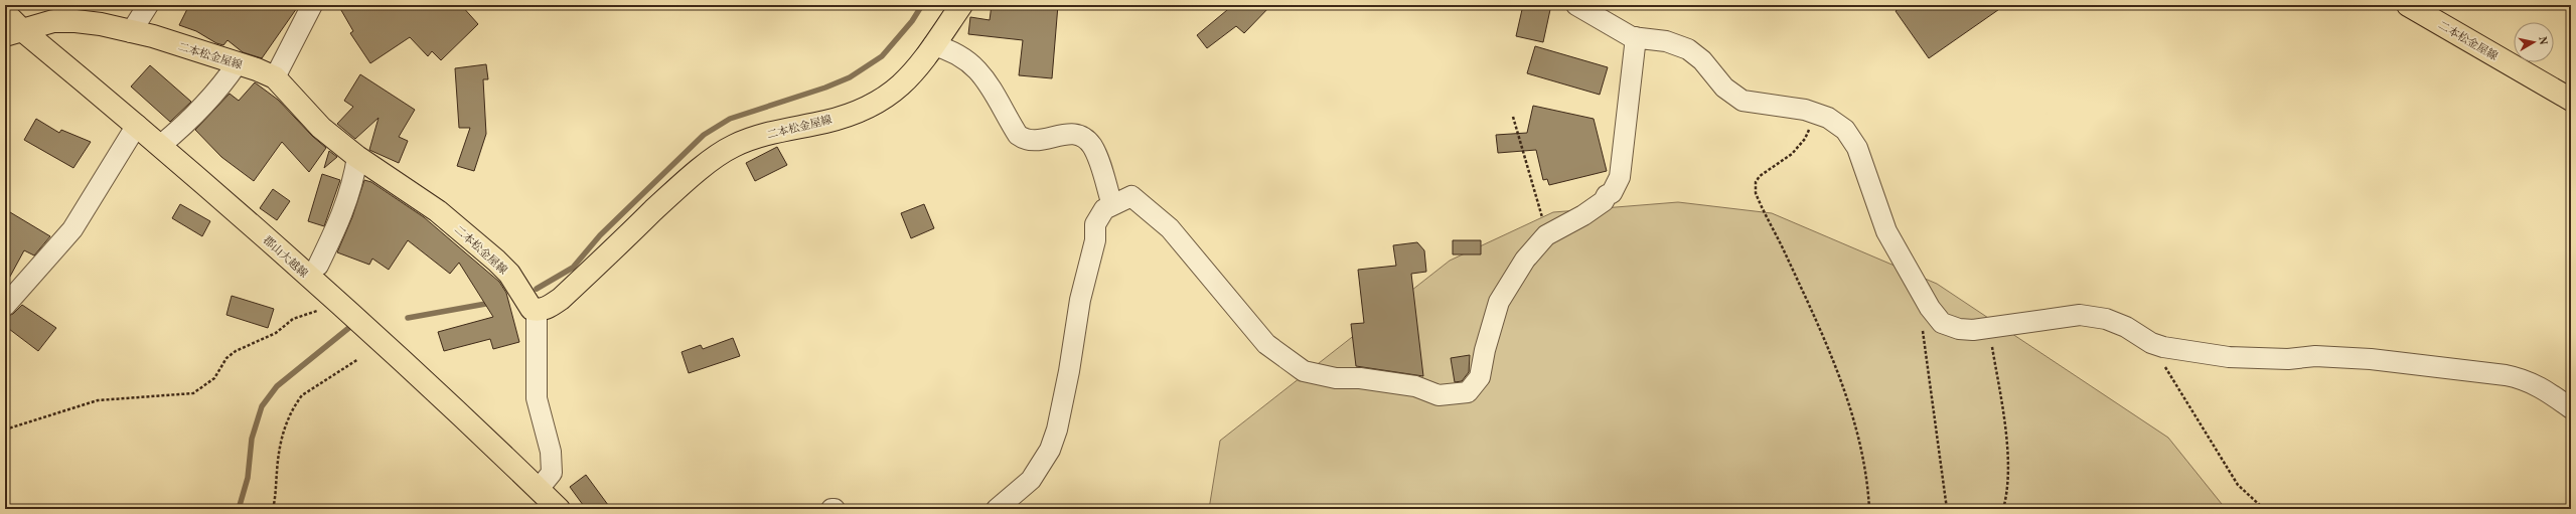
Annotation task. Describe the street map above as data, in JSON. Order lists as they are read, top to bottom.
{
  "streets": {
    "main road": ["二本松金屋線", "郡山大越線"]
  },
  "crossings": [
    ["二本松金屋線", "郡山大越線"]
  ],
  "north": "right"
}
